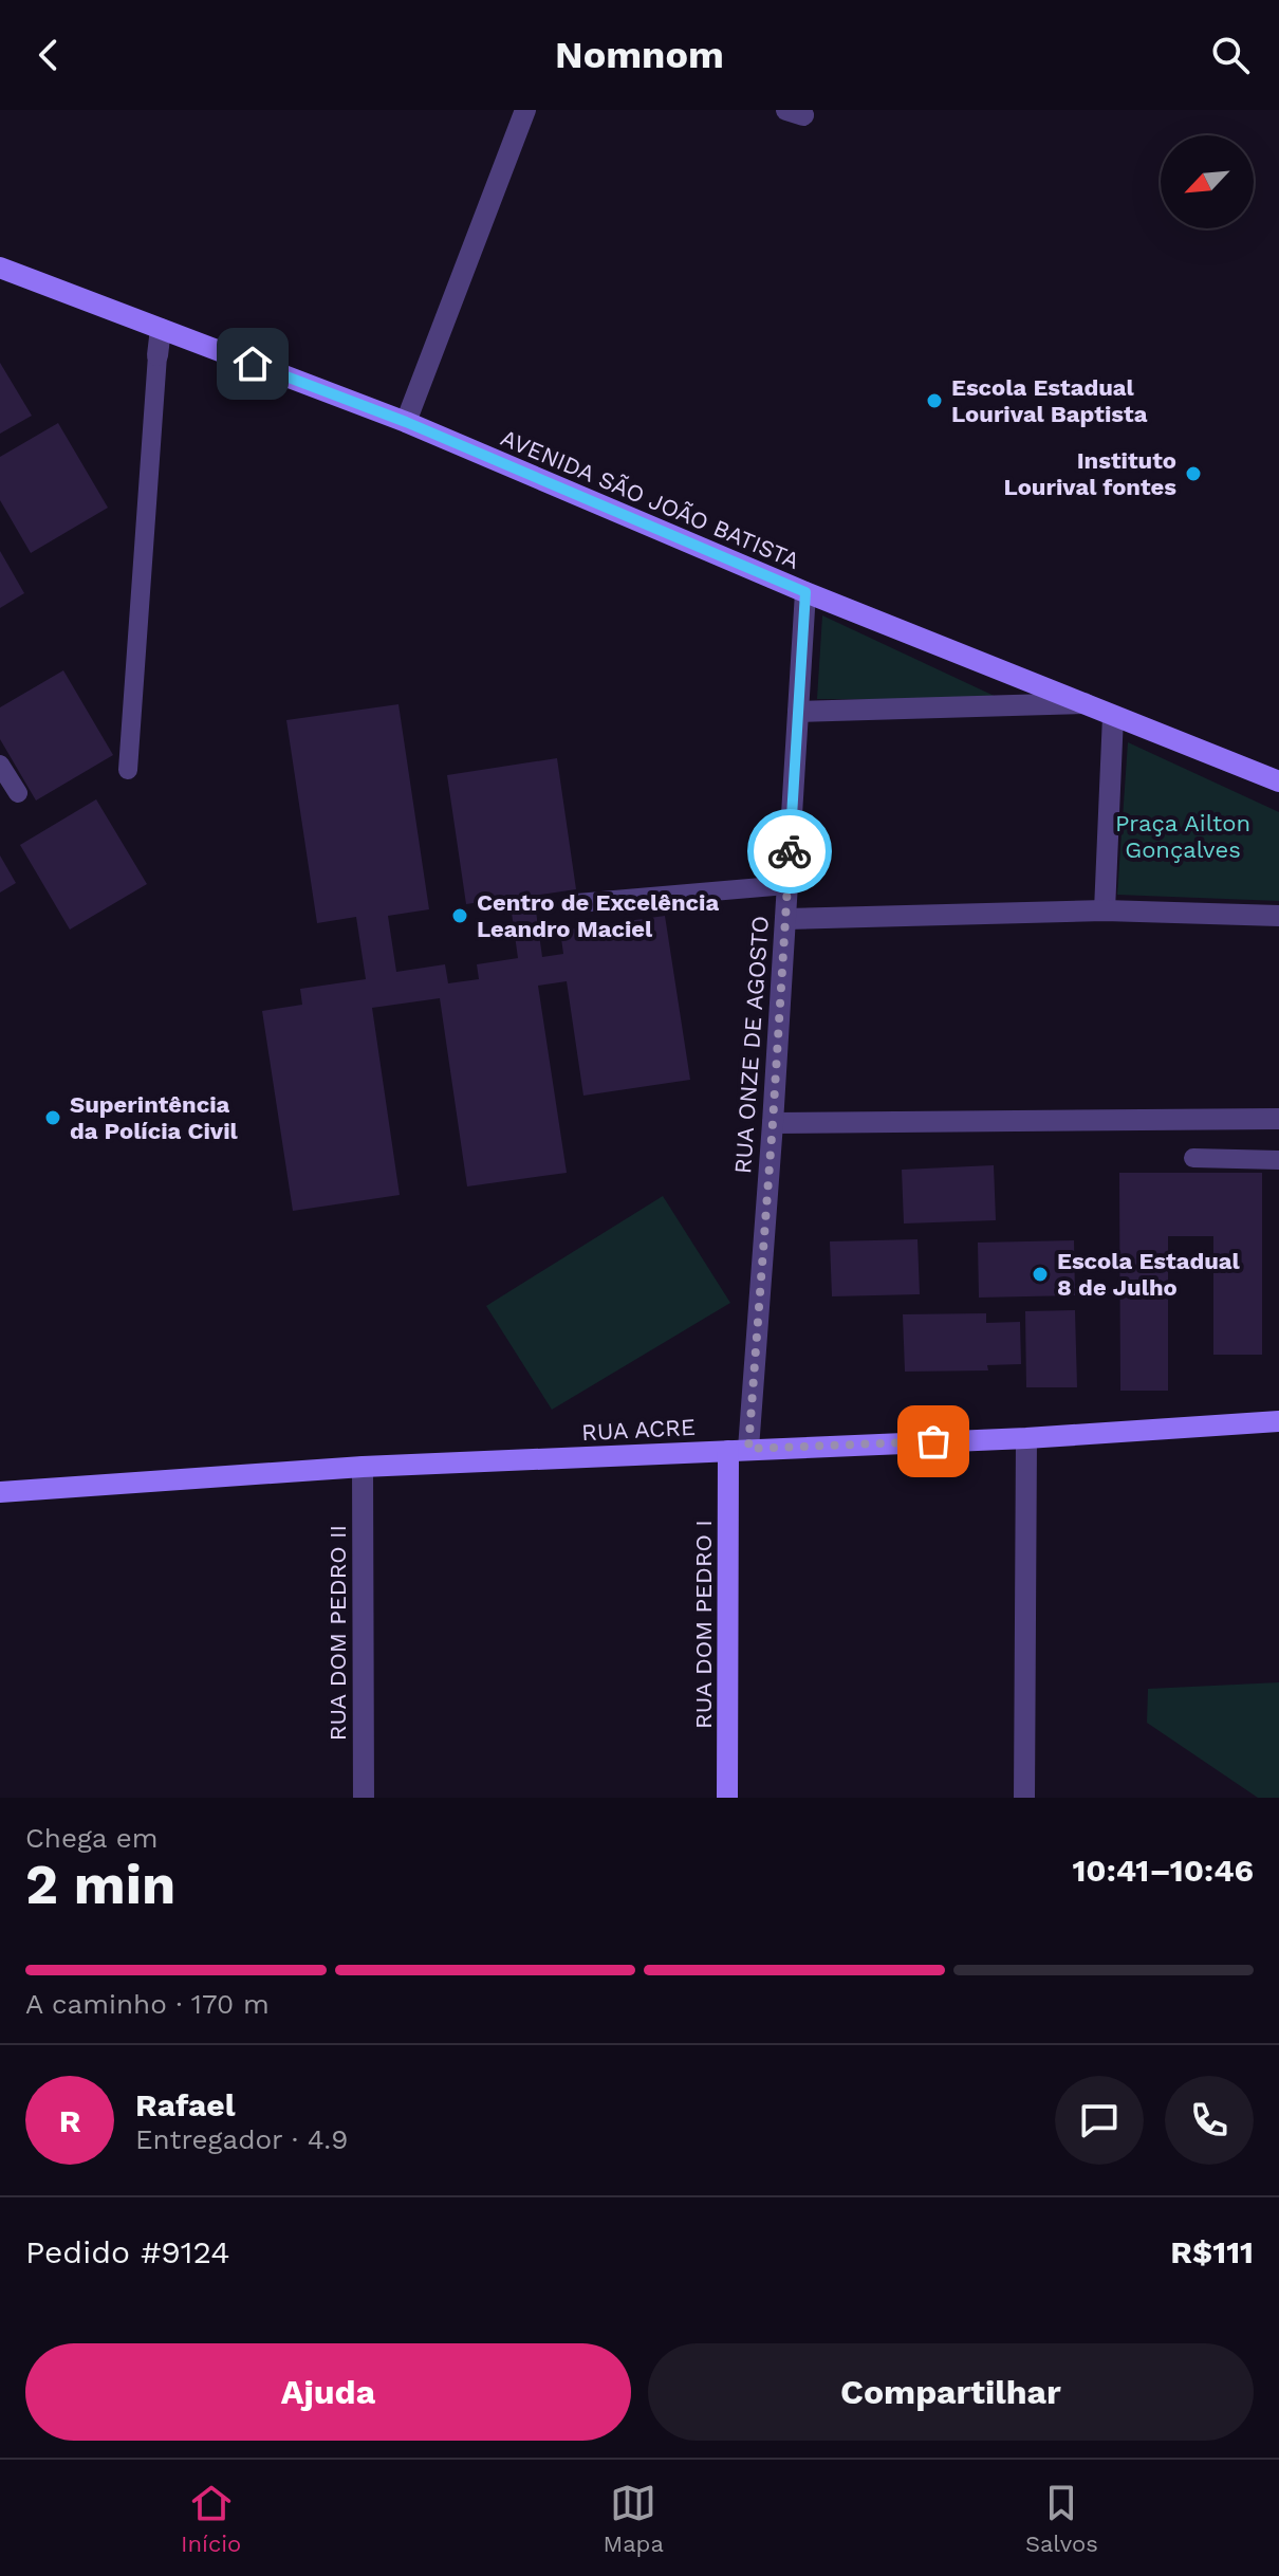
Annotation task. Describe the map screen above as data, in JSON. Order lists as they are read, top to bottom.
{
  "streets": {
    "street": [
      "AVENIDA SÃO JOÃO BATISTA",
      "RUA ONZE DE AGOSTO",
      "RUA ACRE",
      "RUA DOM PEDRO I",
      "RUA DOM PEDRO II"
    ]
  },
  "crossings": [
    ["AVENIDA SÃO JOÃO BATISTA", "RUA ONZE DE AGOSTO"],
    ["RUA ONZE DE AGOSTO", "RUA ACRE"],
    ["RUA ONZE DE AGOSTO", "RUA DOM PEDRO I"],
    ["RUA ACRE", "RUA DOM PEDRO I"],
    ["RUA ACRE", "RUA DOM PEDRO II"]
  ],
  "parks": ["Praça Ailton Gonçalves"],
  "places": [
    "Escola Estadual Lourival Baptista",
    "Instituto Lourival fontes",
    "Centro de Excelência Leandro Maciel",
    "Superintência da Polícia Civil",
    "Escola Estadual 8 de Julho"
  ],
  "north": "bottom left",
  "page": {
    "header": "Nomnom",
    "heading": ["2 min", "Chega em", "10:41–10:46"],
    "panel": [
      "Rafael",
      "Entregador · 4.9",
      "Pedido #9124",
      "R$111"
    ],
    "bar": "A caminho · 170 m",
    "round": "R",
    "buttons": ["Ajuda", "Compartilhar"],
    "tabs": ["Início", "Mapa", "Salvos"]
  }
}
